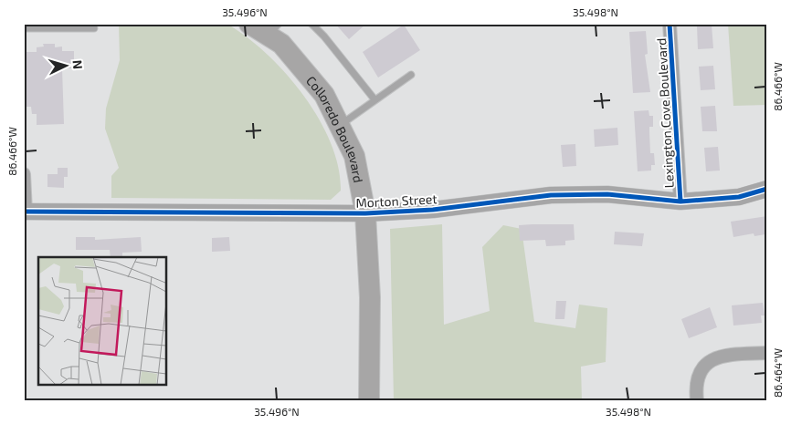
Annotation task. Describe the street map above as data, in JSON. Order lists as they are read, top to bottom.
{
  "streets": {
    "highway": ["Colloredo Boulevard"],
    "street": ["Lexington Cove Boulevard", "Morton Street"]
  },
  "crossings": [
    ["Lexington Cove Boulevard", "Morton Street"],
    ["Colloredo Boulevard", "Morton Street"]
  ],
  "north": "right",
  "coordinates": [
    "35.496°N",
    "35.498°N",
    "86.466°W",
    "86.464°W"
  ]
}
